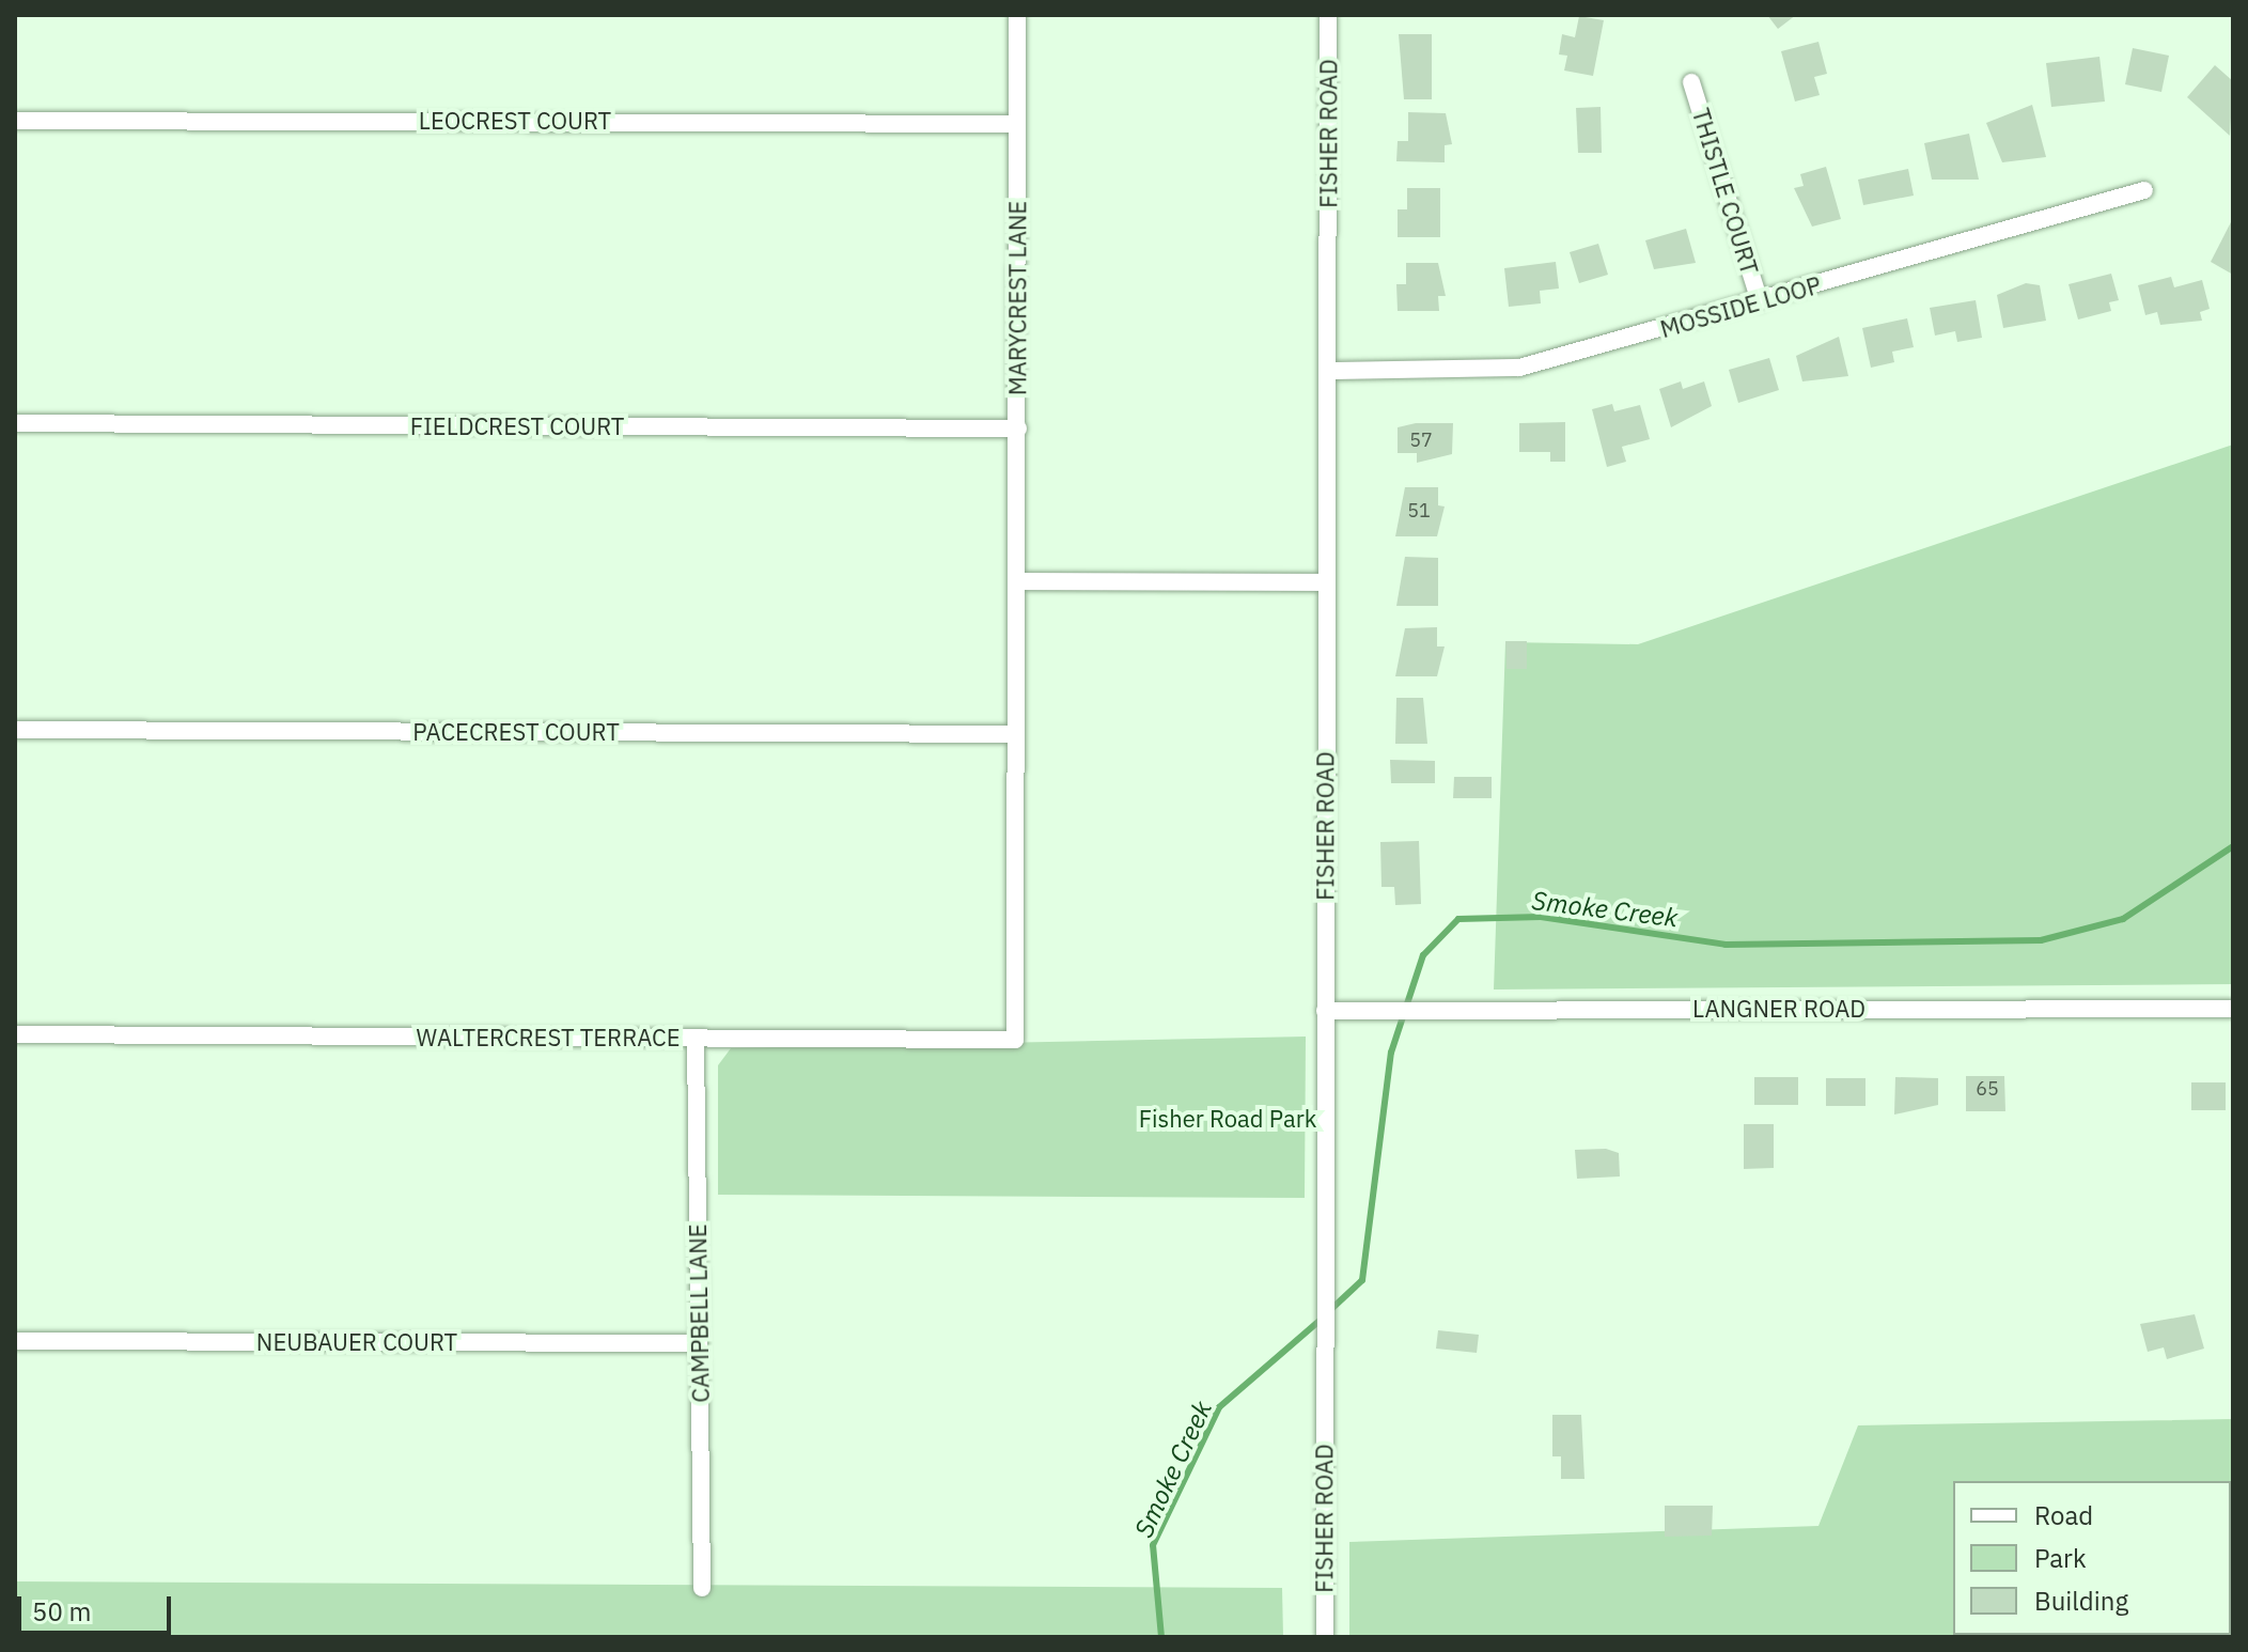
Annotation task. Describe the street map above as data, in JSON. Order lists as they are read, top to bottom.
{
  "streets": {
    "street": [
      "LEOCREST COURT",
      "FISHER ROAD",
      "THISTLE COURT",
      "MARYCREST LANE",
      "MOSSIDE LOOP",
      "FIELDCREST COURT",
      "PACECREST COURT",
      "LANGNER ROAD",
      "WALTERCREST TERRACE",
      "CAMPBELL LANE",
      "NEUBAUER COURT"
    ]
  },
  "crossings": [
    ["LEOCREST COURT", "MARYCREST LANE"],
    ["FISHER ROAD", "MOSSIDE LOOP"],
    ["FISHER ROAD", "LANGNER ROAD"],
    ["THISTLE COURT", "MOSSIDE LOOP"],
    ["MARYCREST LANE", "FIELDCREST COURT"],
    ["MARYCREST LANE", "PACECREST COURT"],
    ["MARYCREST LANE", "WALTERCREST TERRACE"],
    ["WALTERCREST TERRACE", "CAMPBELL LANE"],
    ["CAMPBELL LANE", "NEUBAUER COURT"]
  ],
  "water": ["Smoke Creek"],
  "parks": ["Fisher Road Park"],
  "house_numbers": ["57", "51", "65"],
  "legend": ["Road", "Park", "Building"],
  "scale_bar": "50 m"
}
